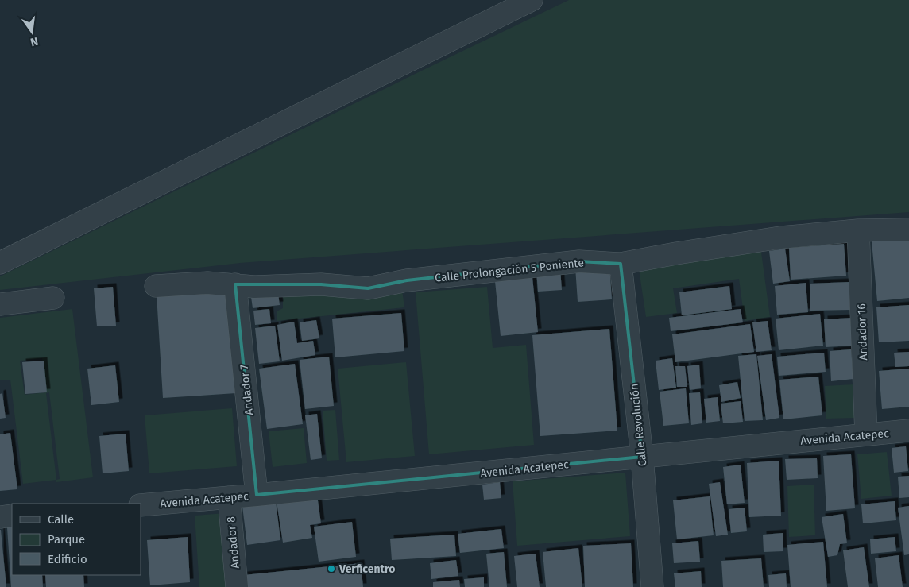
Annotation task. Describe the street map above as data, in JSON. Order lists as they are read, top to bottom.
{
  "streets": {
    "street": [
      "Calle Prolongación 5 Poniente",
      "Andador 16",
      "Andador 7",
      "Calle Revolución",
      "Avenida Acatepec",
      "Andador 8"
    ]
  },
  "crossings": [
    ["Calle Prolongación 5 Poniente", "Andador 16"],
    ["Calle Prolongación 5 Poniente", "Andador 7"],
    ["Calle Prolongación 5 Poniente", "Calle Revolución"],
    ["Andador 16", "Avenida Acatepec"],
    ["Andador 7", "Avenida Acatepec"],
    ["Calle Revolución", "Avenida Acatepec"],
    ["Avenida Acatepec", "Andador 8"]
  ],
  "places": ["Verficentro"],
  "legend": ["Calle", "Parque", "Edificio"],
  "north": "bottom"
}
